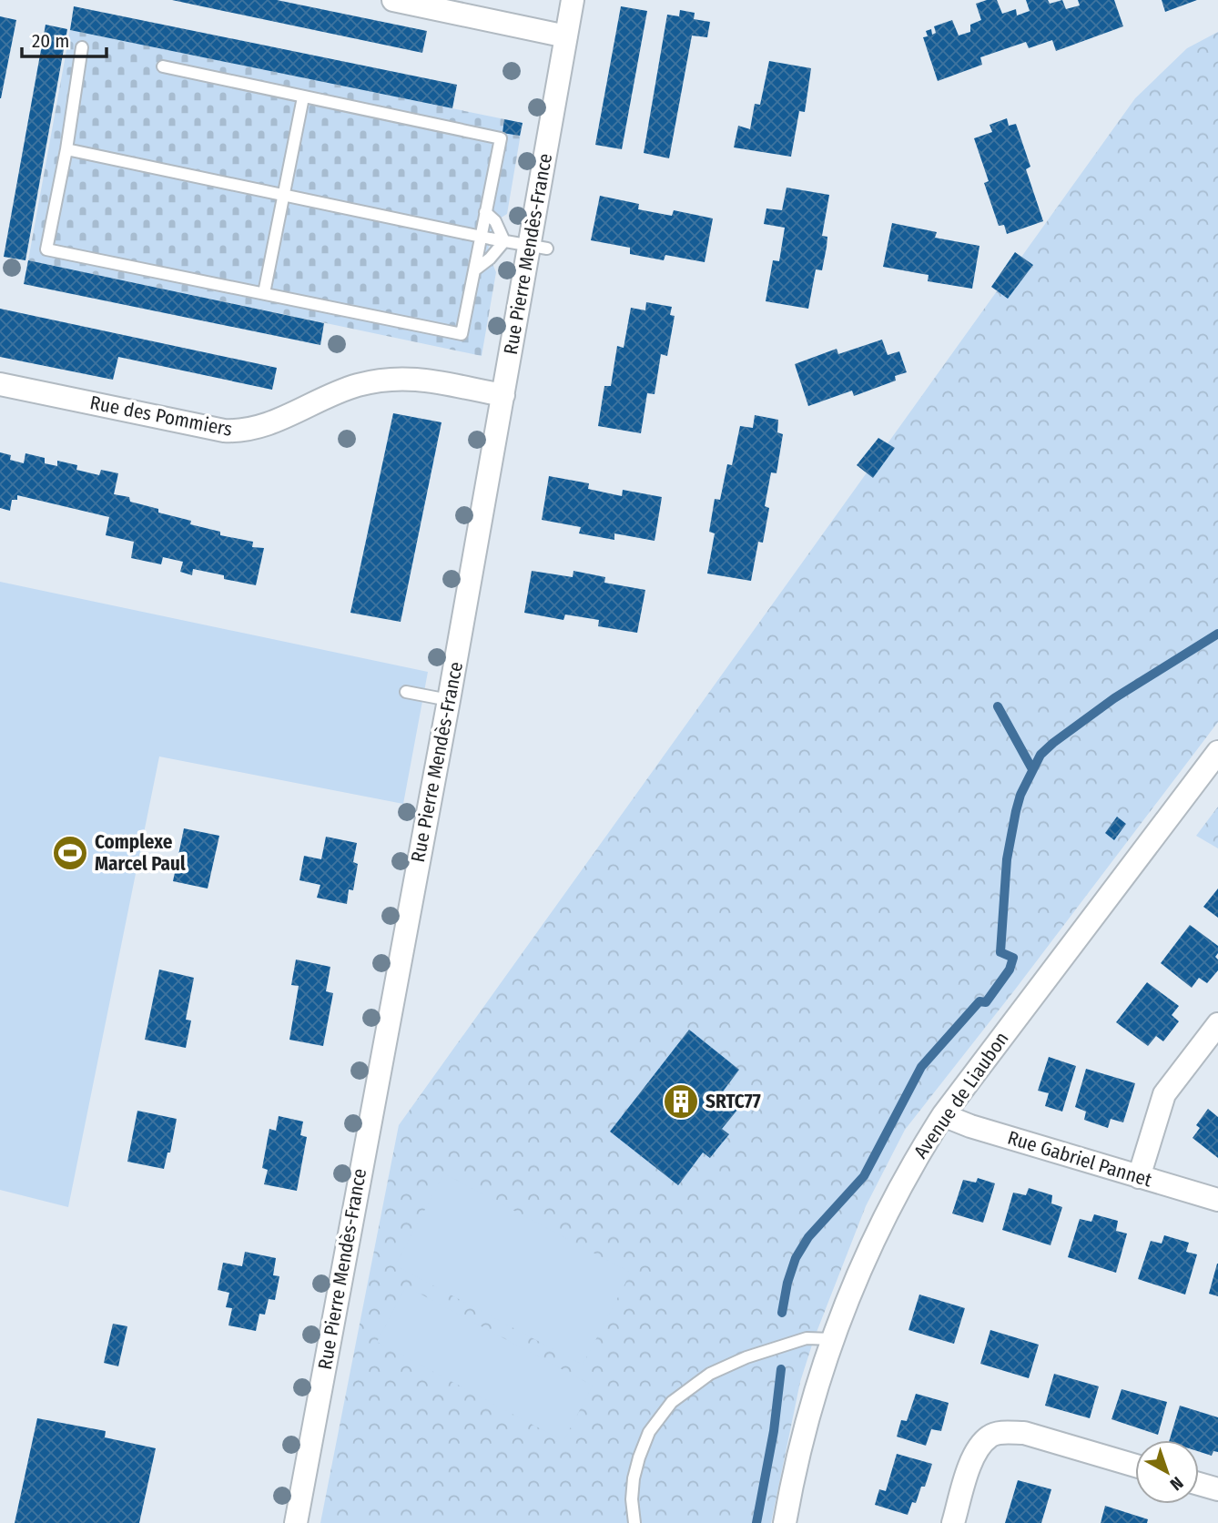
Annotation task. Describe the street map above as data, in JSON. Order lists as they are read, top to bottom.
{
  "streets": {
    "street": [
      "Rue Pierre Mendès-France",
      "Rue des Pommiers",
      "Avenue de Liaubon",
      "Rue Gabriel Pannet"
    ]
  },
  "crossings": [
    ["Rue Pierre Mendès-France", "Rue des Pommiers"],
    ["Avenue de Liaubon", "Rue Gabriel Pannet"]
  ],
  "places": {
    "sports": ["Complexe Marcel Paul"],
    "building": ["SRTC77"]
  },
  "scale_bar": "20 m",
  "north": "bottom right"
}
